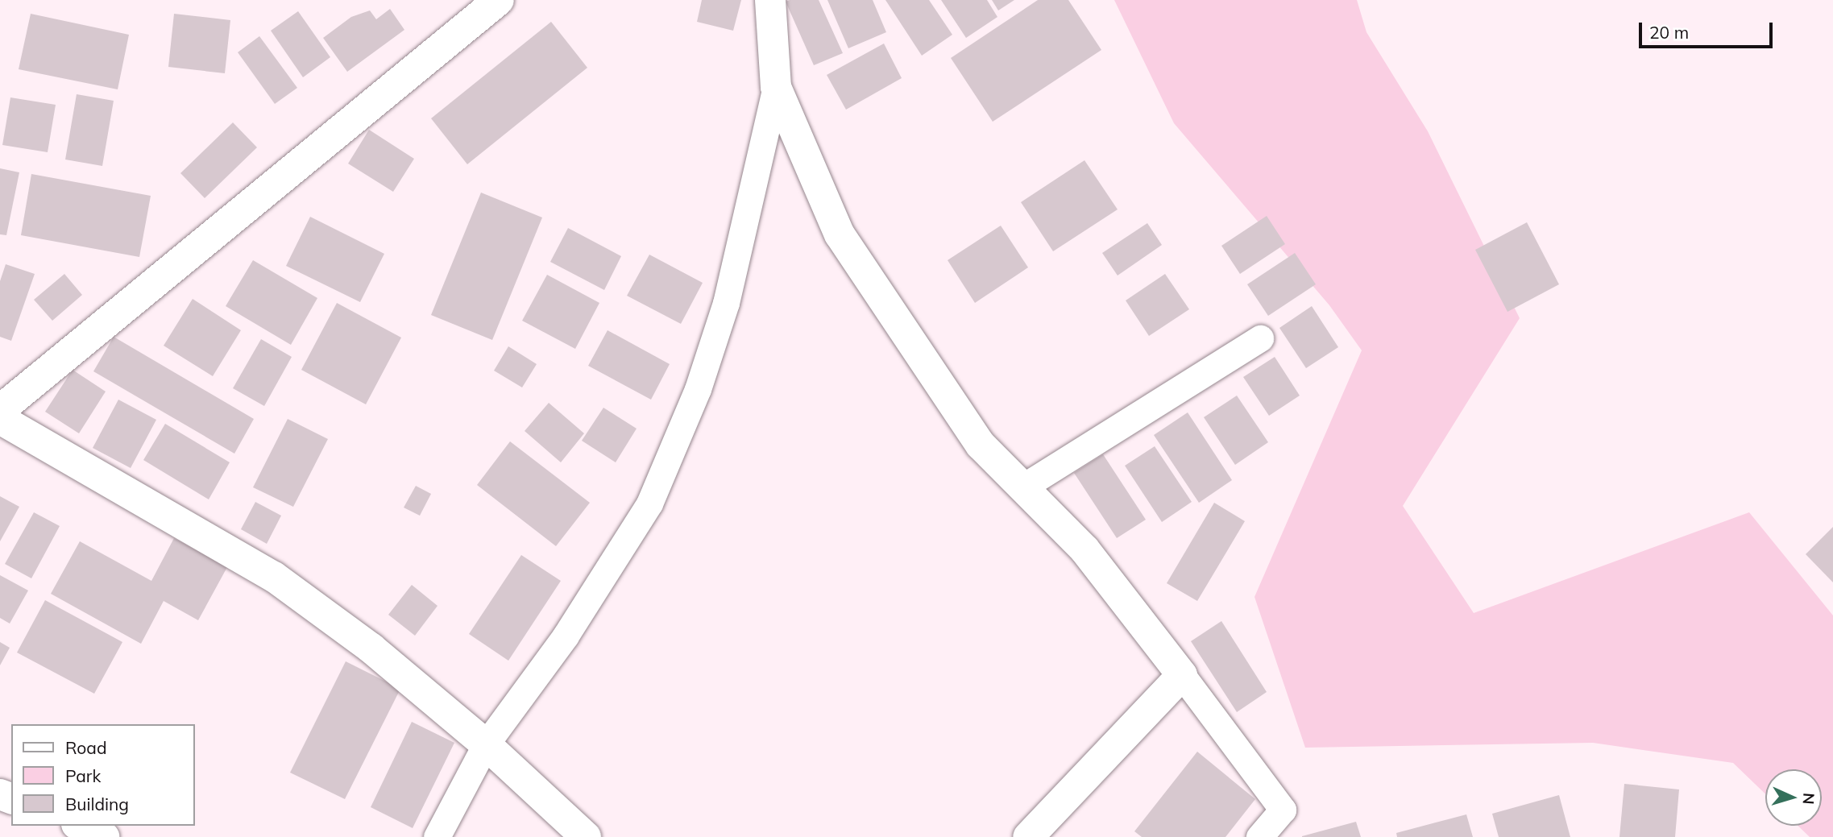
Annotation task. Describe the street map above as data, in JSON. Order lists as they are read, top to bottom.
{
  "legend": ["Road", "Park", "Building"],
  "scale_bar": "20 m",
  "north": "right"
}
